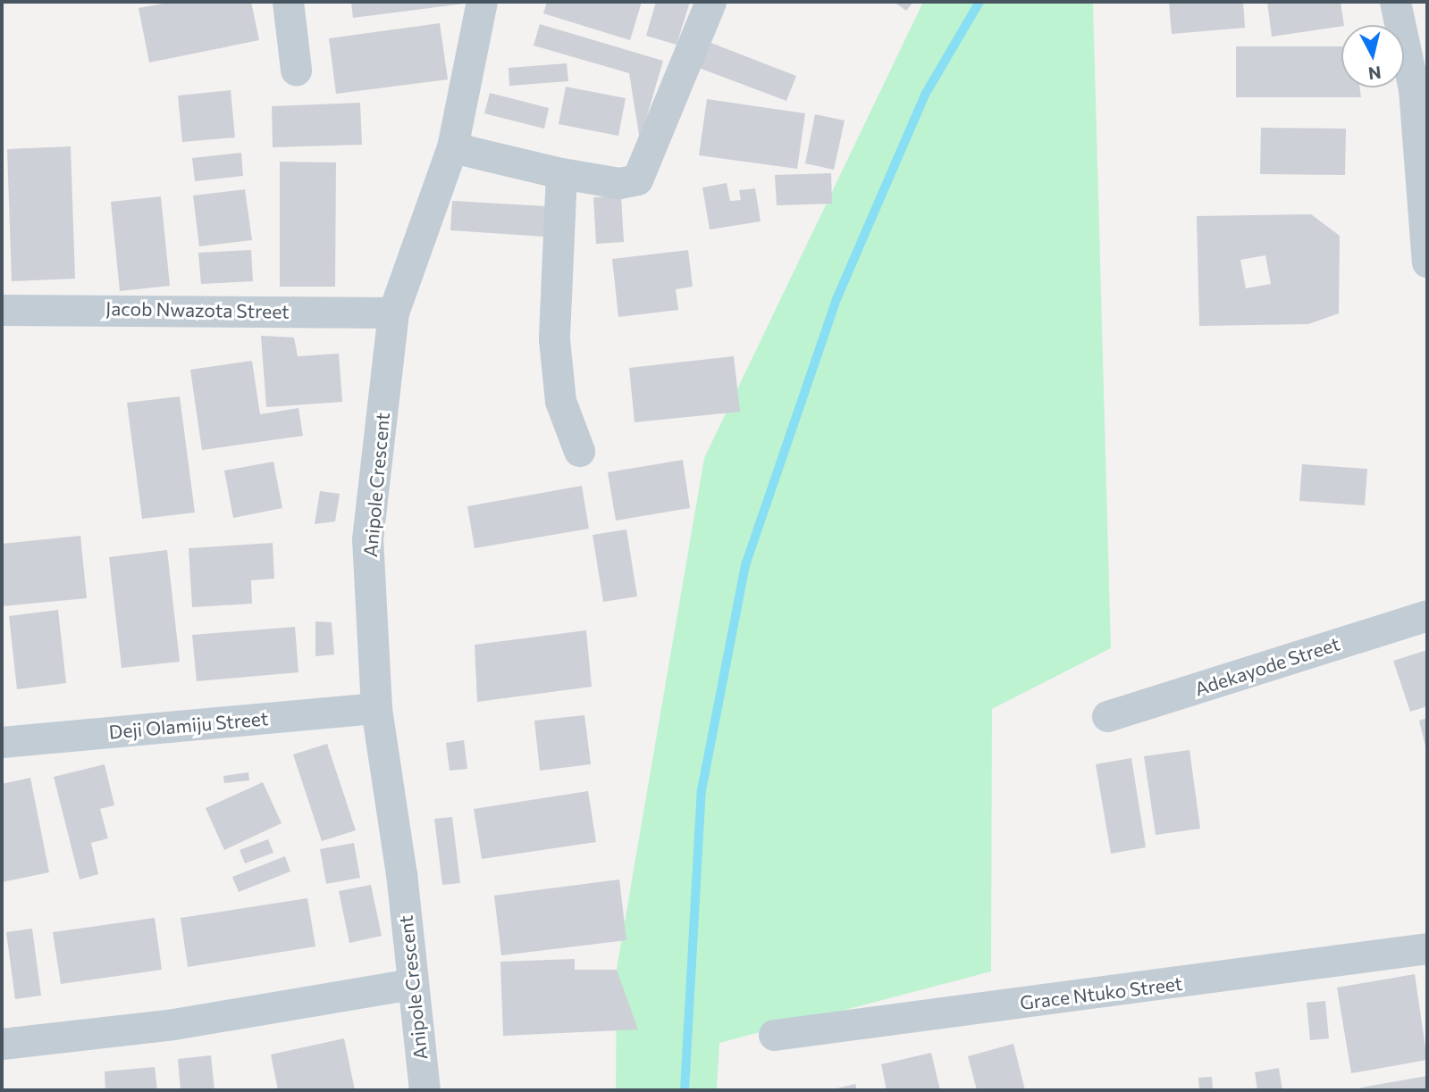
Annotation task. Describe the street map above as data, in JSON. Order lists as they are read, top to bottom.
{
  "streets": {
    "street": [
      "Jacob Nwazota Street",
      "Anipole Crescent",
      "Adekayode Street",
      "Deji Olamiju Street",
      "Grace Ntuko Street"
    ]
  },
  "crossings": [
    ["Jacob Nwazota Street", "Anipole Crescent"],
    ["Anipole Crescent", "Deji Olamiju Street"]
  ],
  "north": "bottom"
}
